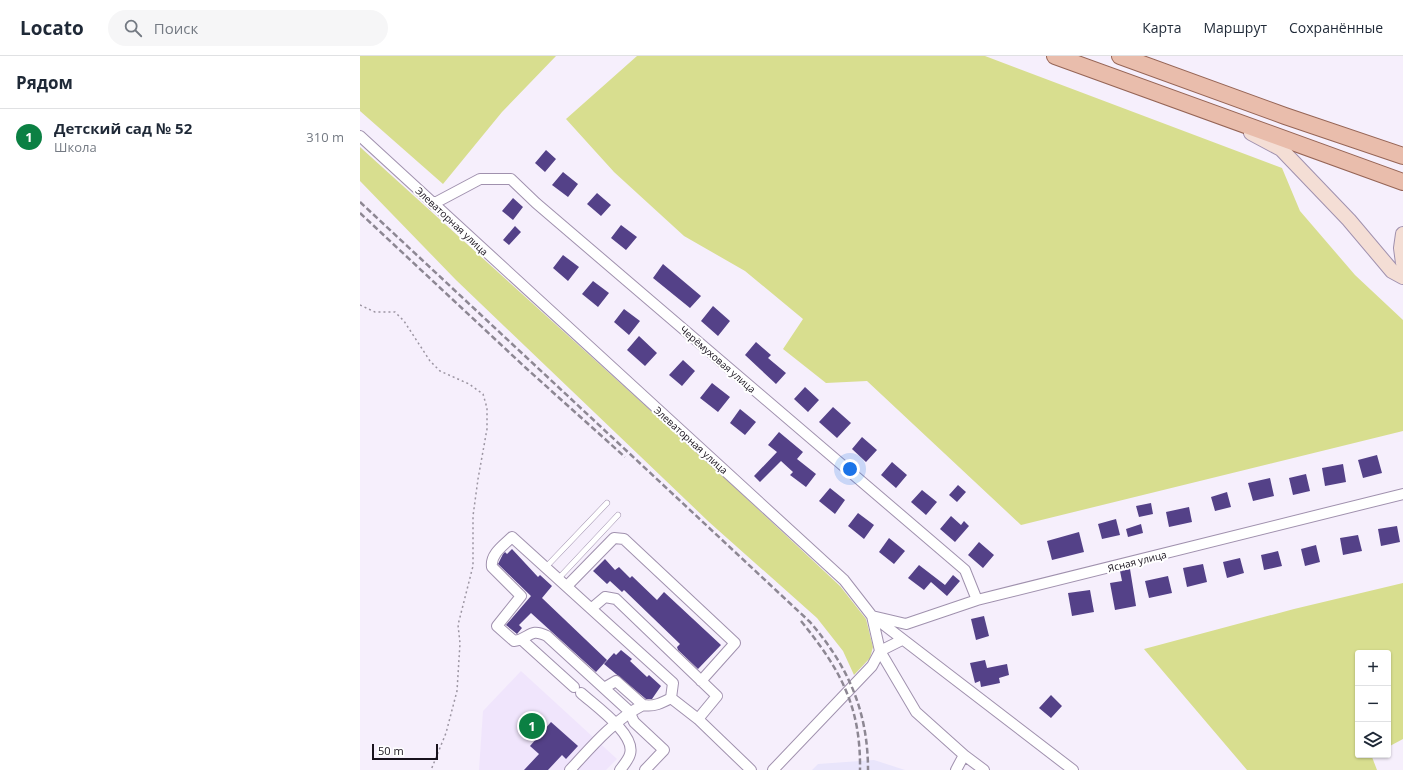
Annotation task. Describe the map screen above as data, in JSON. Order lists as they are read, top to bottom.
{
  "streets": {
    "street": ["Элеваторная улица", "Черёмуховая улица", "Ясная улица"]
  },
  "crossings": [
    ["Элеваторная улица", "Черёмуховая улица"],
    ["Элеваторная улица", "Ясная улица"],
    ["Черёмуховая улица", "Ясная улица"]
  ],
  "scale_bar": "50 m",
  "page": {
    "header": "Locato",
    "search": "Поиск",
    "nav": ["Карта", "Маршрут", "Сохранённые"],
    "heading": "Рядом",
    "list": [
      {
        "mark": "1",
        "name": "Детский сад № 52",
        "note": "Школа",
        "value": "310 m"
      }
    ],
    "map_buttons": ["+", "−"],
    "pins": "1",
    "scale": "50 m"
  }
}
